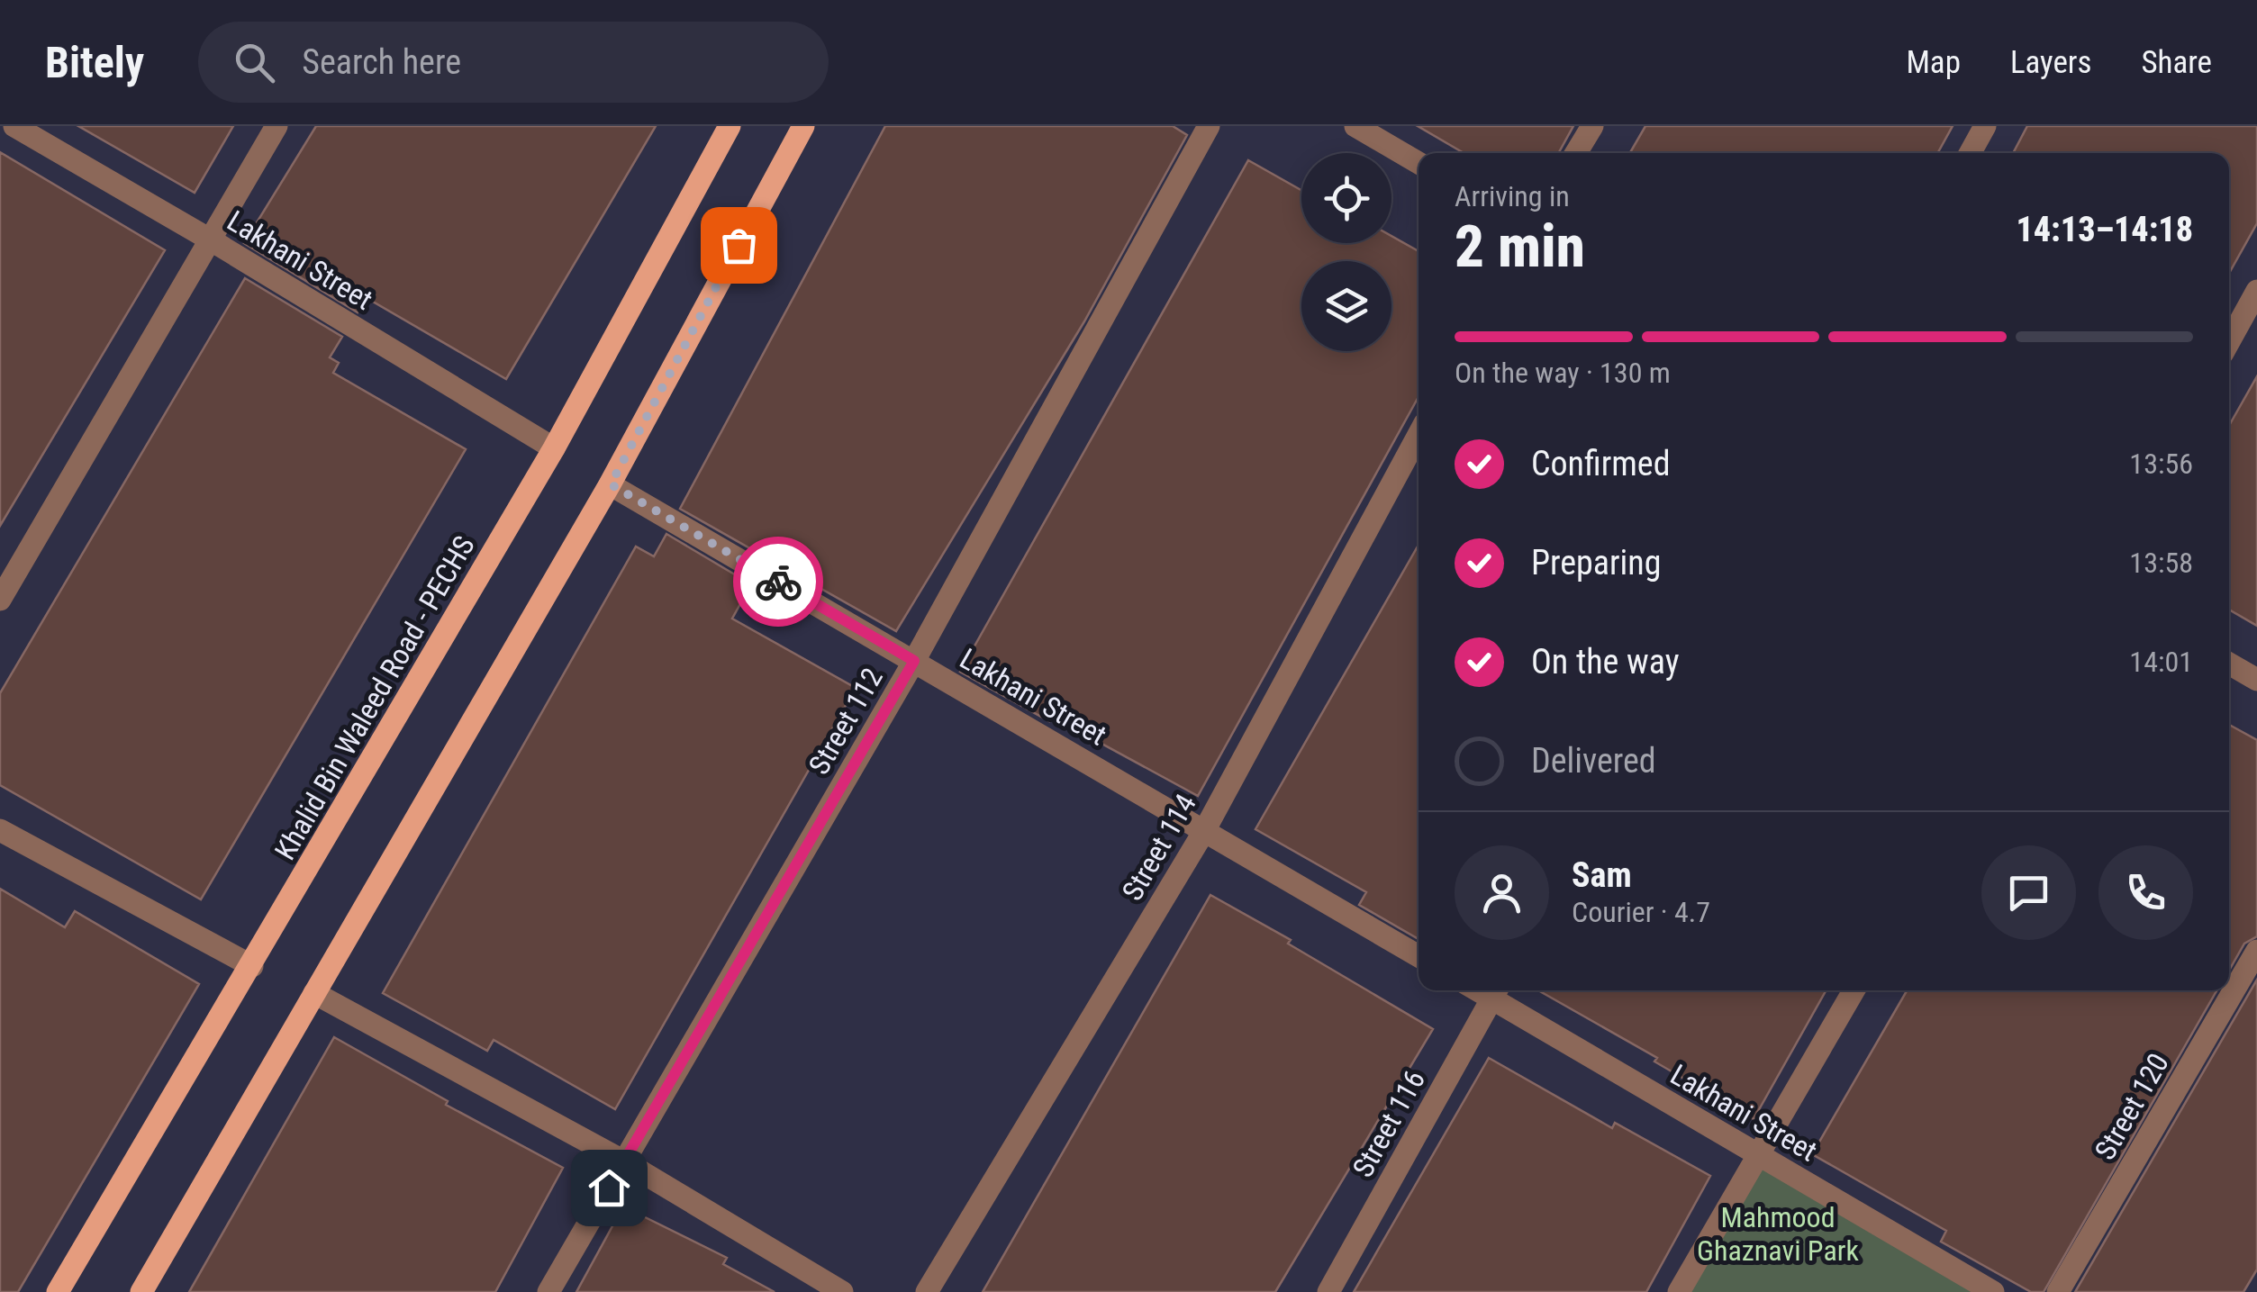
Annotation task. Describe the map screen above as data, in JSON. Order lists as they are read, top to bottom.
{
  "streets": {
    "main road": ["Khalid Bin Waleed Road - PECHS"],
    "street": [
      "Lakhani Street",
      "Street 112",
      "Street 114",
      "Street 120",
      "Street 116"
    ]
  },
  "crossings": [
    ["Lakhani Street", "Khalid Bin Waleed Road - PECHS"],
    ["Lakhani Street", "Street 112"],
    ["Lakhani Street", "Street 114"],
    ["Lakhani Street", "Street 116"]
  ],
  "parks": ["Mahmood Ghaznavi Park"],
  "page": {
    "header": "Bitely",
    "search": "Search here",
    "nav": ["Map", "Layers", "Share"],
    "heading": ["2 min", "Arriving in", "14:13–14:18"],
    "panel": ["Sam", "Courier · 4.7"],
    "bar": "On the way · 130 m",
    "list": [
      ["Confirmed", "13:56"],
      ["Preparing", "13:58"],
      ["On the way", "14:01"],
      "Delivered"
    ]
  }
}
